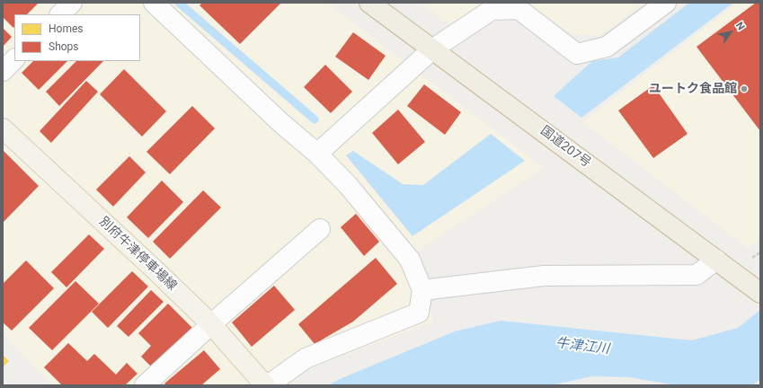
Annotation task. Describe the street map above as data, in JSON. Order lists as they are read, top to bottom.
{
  "streets": {
    "highway": ["国道207号"],
    "main road": ["別府牛津停車場線"]
  },
  "water": ["牛津江川"],
  "places": ["ユートク食品館"],
  "legend": ["Homes", "Shops"],
  "north": "top right"
}
